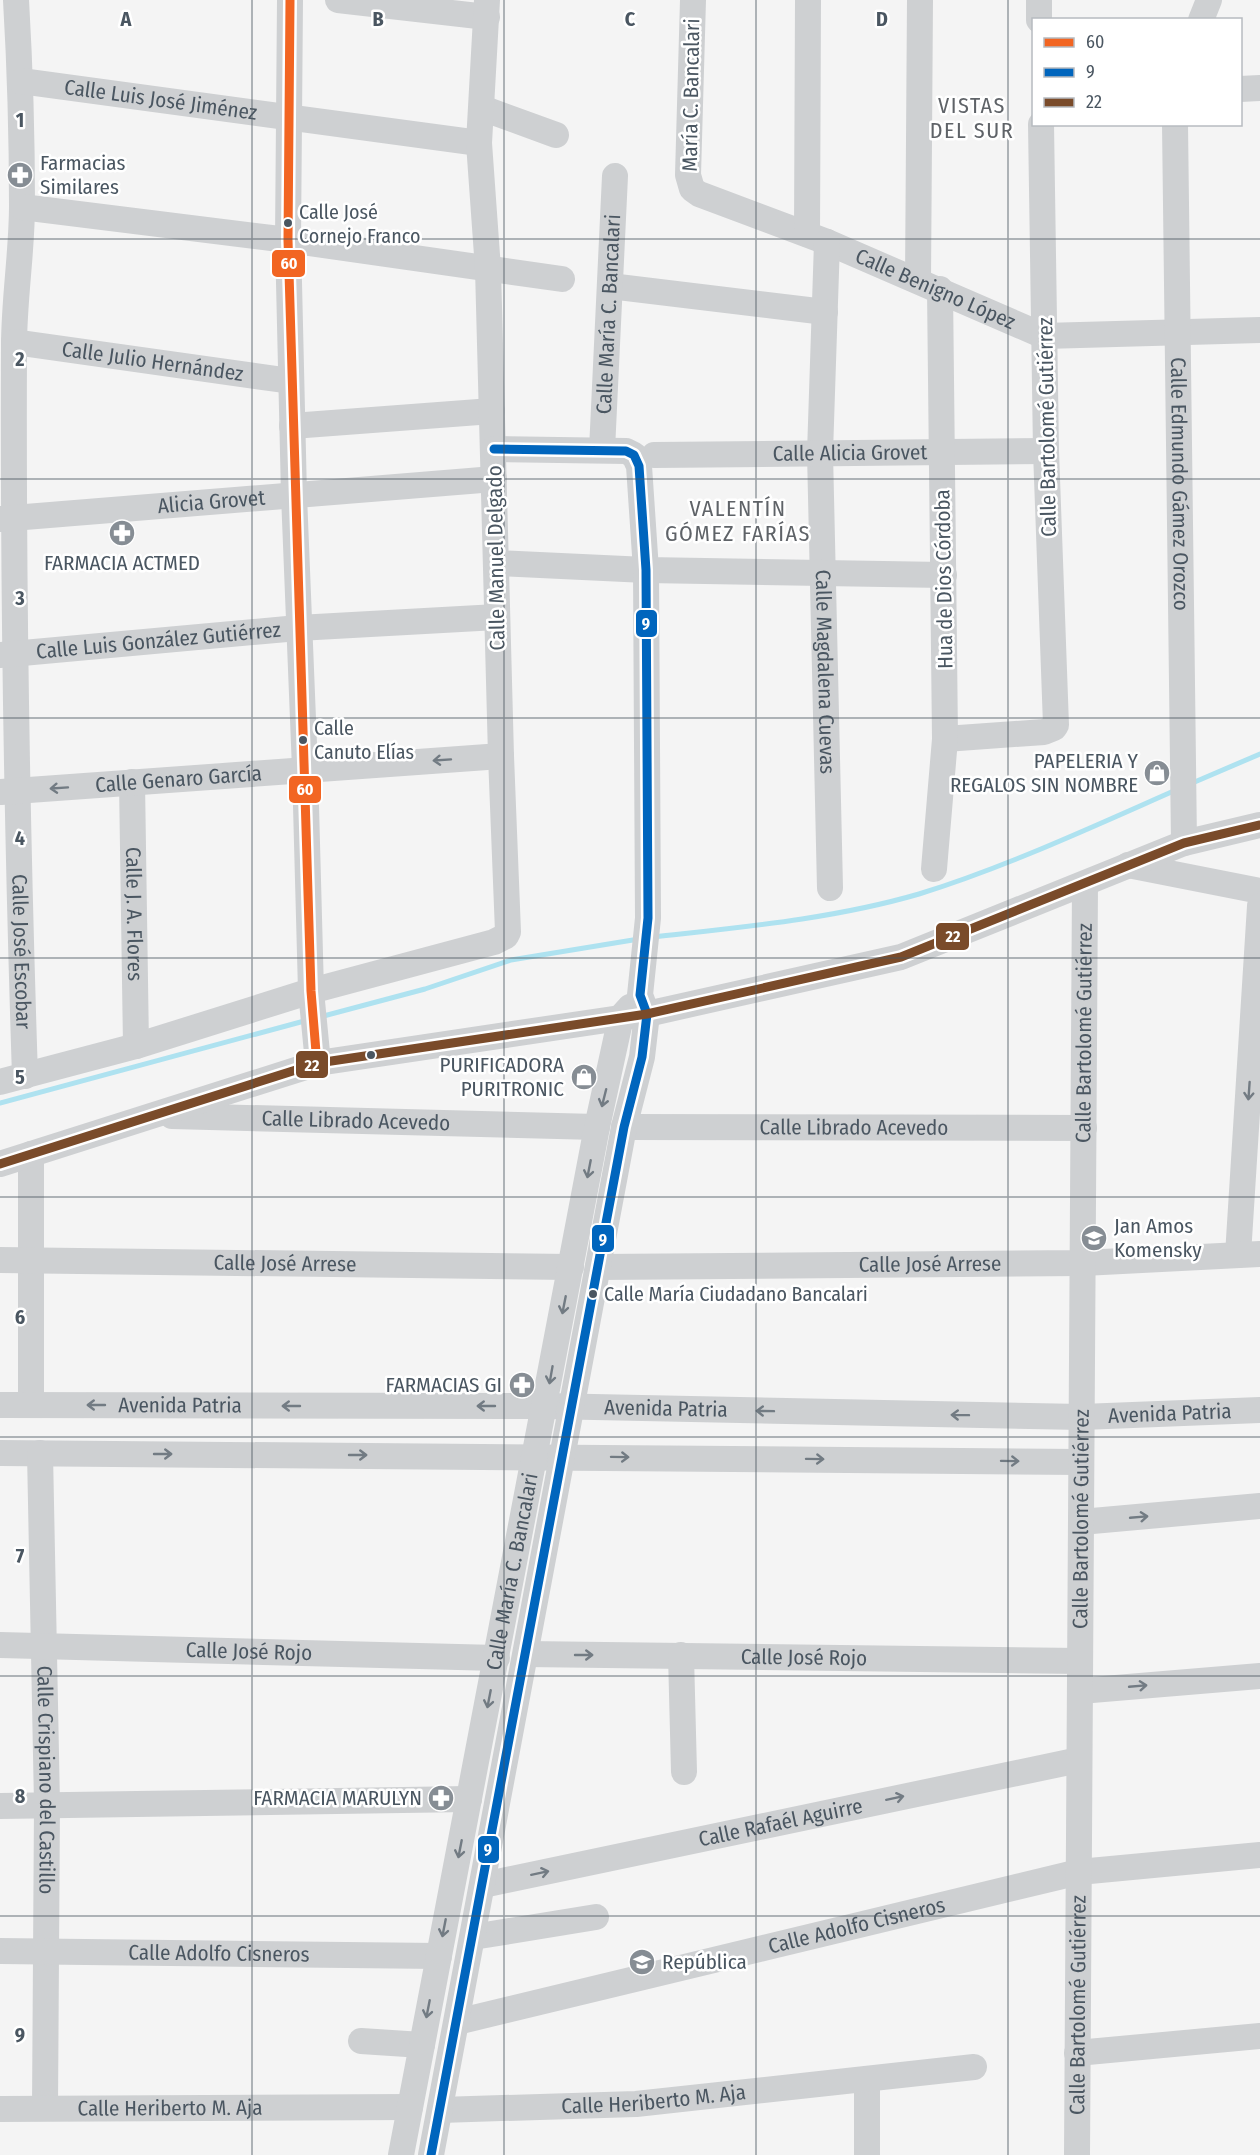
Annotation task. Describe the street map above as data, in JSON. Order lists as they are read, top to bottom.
{
  "streets": {
    "street": [
      "María C. Bancalari",
      "Calle Luis José Jiménez",
      "Calle Benigno López",
      "Calle María C. Bancalari",
      "Calle Julio Hernández",
      "Calle Bartolomé Gutiérrez",
      "Calle Alicia Grovet",
      "Calle Edmundo Gámez Orozco",
      "Alicia Grovet",
      "Calle Manuel Delgado",
      "Hua de Dios Córdoba",
      "Calle Luis González Gutiérrez",
      "Calle Magdalena Cuevas",
      "Calle Genaro García",
      "Calle J. A. Flores",
      "Calle José Escobar",
      "Calle Librado Acevedo",
      "Calle José Arrese",
      "Avenida Patria",
      "Calle José Rojo",
      "Calle Crispiano del Castillo",
      "Calle Rafaél Aguirre",
      "Calle Adolfo Cisneros",
      "Calle Heriberto M. Aja"
    ]
  },
  "crossings": [
    ["María C. Bancalari", "Calle Benigno López"],
    ["Calle Luis José Jiménez", "Calle Manuel Delgado"],
    ["Calle Luis José Jiménez", "Calle José Escobar"],
    ["Calle Benigno López", "Calle Bartolomé Gutiérrez"],
    ["Calle Benigno López", "Calle Edmundo Gámez Orozco"],
    ["Calle Benigno López", "Hua de Dios Córdoba"],
    ["Calle Benigno López", "Calle Magdalena Cuevas"],
    ["Calle María C. Bancalari", "Calle Alicia Grovet"],
    ["Calle María C. Bancalari", "Calle Librado Acevedo"],
    ["Calle María C. Bancalari", "Calle José Arrese"],
    ["Calle María C. Bancalari", "Avenida Patria"],
    ["Calle María C. Bancalari", "Calle José Rojo"],
    ["Calle María C. Bancalari", "Calle Rafaél Aguirre"],
    ["Calle María C. Bancalari", "Calle Adolfo Cisneros"],
    ["Calle María C. Bancalari", "Calle Heriberto M. Aja"],
    ["Calle Julio Hernández", "Calle José Escobar"],
    ["Calle Bartolomé Gutiérrez", "Calle Alicia Grovet"],
    ["Calle Bartolomé Gutiérrez", "Hua de Dios Córdoba"],
    ["Calle Bartolomé Gutiérrez", "Calle Librado Acevedo"],
    ["Calle Bartolomé Gutiérrez", "Calle José Arrese"],
    ["Calle Bartolomé Gutiérrez", "Avenida Patria"],
    ["Calle Bartolomé Gutiérrez", "Calle José Rojo"],
    ["Calle Bartolomé Gutiérrez", "Calle Rafaél Aguirre"],
    ["Calle Bartolomé Gutiérrez", "Calle Adolfo Cisneros"],
    ["Calle Alicia Grovet", "Calle Manuel Delgado"],
    ["Calle Alicia Grovet", "Hua de Dios Córdoba"],
    ["Calle Alicia Grovet", "Calle Magdalena Cuevas"],
    ["Alicia Grovet", "Calle Manuel Delgado"],
    ["Alicia Grovet", "Calle José Escobar"],
    ["Calle Manuel Delgado", "Calle Luis González Gutiérrez"],
    ["Calle Manuel Delgado", "Calle Genaro García"],
    ["Calle Luis González Gutiérrez", "Calle José Escobar"],
    ["Calle Genaro García", "Calle J. A. Flores"],
    ["Calle Genaro García", "Calle José Escobar"],
    ["Calle José Rojo", "Calle Crispiano del Castillo"],
    ["Calle Crispiano del Castillo", "Calle Adolfo Cisneros"],
    ["Calle Crispiano del Castillo", "Calle Heriberto M. Aja"]
  ],
  "one_way": ["Calle Genaro García", "Calle Rafaél Aguirre"],
  "districts": ["VISTAS DEL SUR", "VALENTÍN GÓMEZ FARÍAS"],
  "places": {
    "pharmacy": [
      "Farmacias Similares",
      "FARMACIA ACTMED",
      "FARMACIAS GI",
      "FARMACIA MARULYN"
    ],
    "other": ["Calle José Cornejo Franco", "Calle Canuto Elías", "Calle María Ciudadano Bancalari"],
    "shop": ["PAPELERIA Y REGALOS SIN NOMBRE", "PURIFICADORA PURITRONIC"],
    "school or university": ["Jan Amos Komensky", "República"]
  },
  "lines": ["transit line 60", "transit line 9", "transit line 22"],
  "legend": ["60", "9", "22"],
  "grid": {
    "columns": [
      "A",
      "B",
      "C",
      "D"
    ],
    "rows": [
      "1",
      "2",
      "3",
      "4",
      "5",
      "6",
      "7",
      "8",
      "9"
    ]
  }
}
